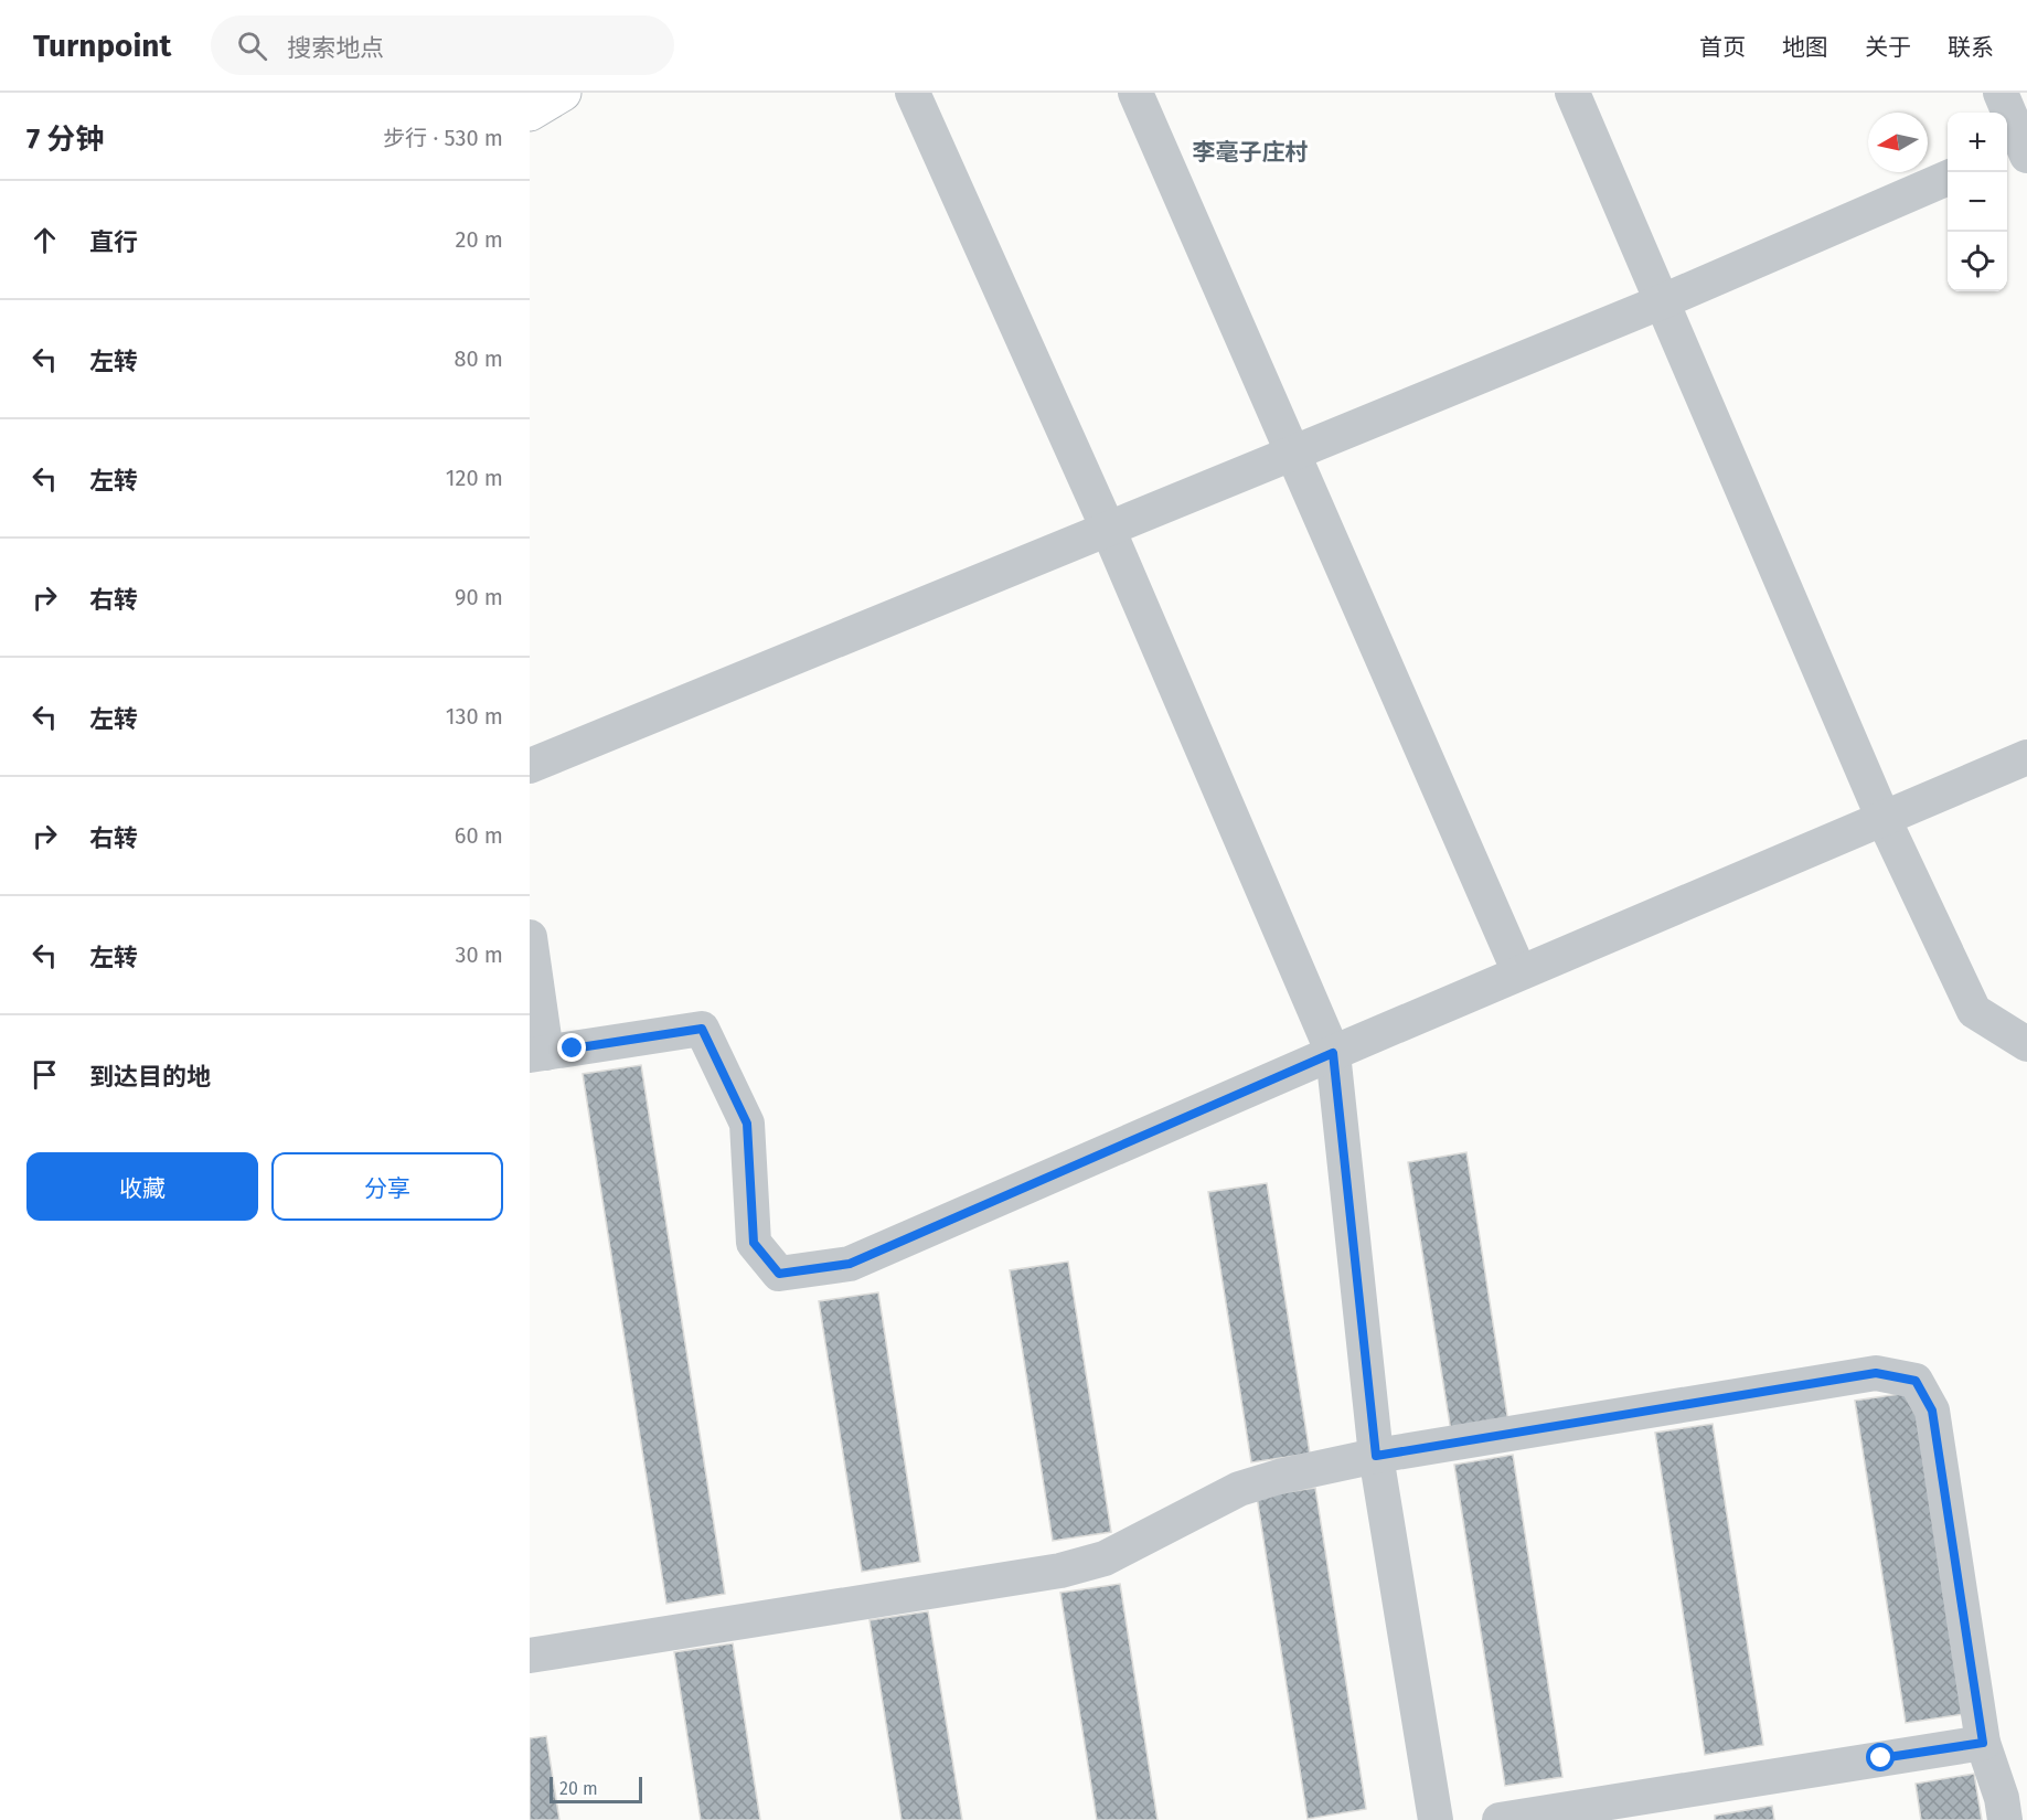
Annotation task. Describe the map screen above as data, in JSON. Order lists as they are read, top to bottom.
{
  "districts": ["李毫子庄村"],
  "scale_bar": "20 m",
  "north": "left",
  "page": {
    "header": "Turnpoint",
    "search": "搜索地点",
    "nav": [
      "首页",
      "地图",
      "关于",
      "联系"
    ],
    "heading": ["7 分钟", "步行 · 530 m"],
    "map_buttons": ["+", "−"],
    "list": [
      ["直行", "20 m"],
      ["左转", "80 m"],
      ["左转", "120 m"],
      ["右转", "90 m"],
      ["左转", "130 m"],
      ["右转", "60 m"],
      ["左转", "30 m"],
      "到达目的地"
    ],
    "buttons": ["收藏", "分享"],
    "scale": "20 m"
  }
}
